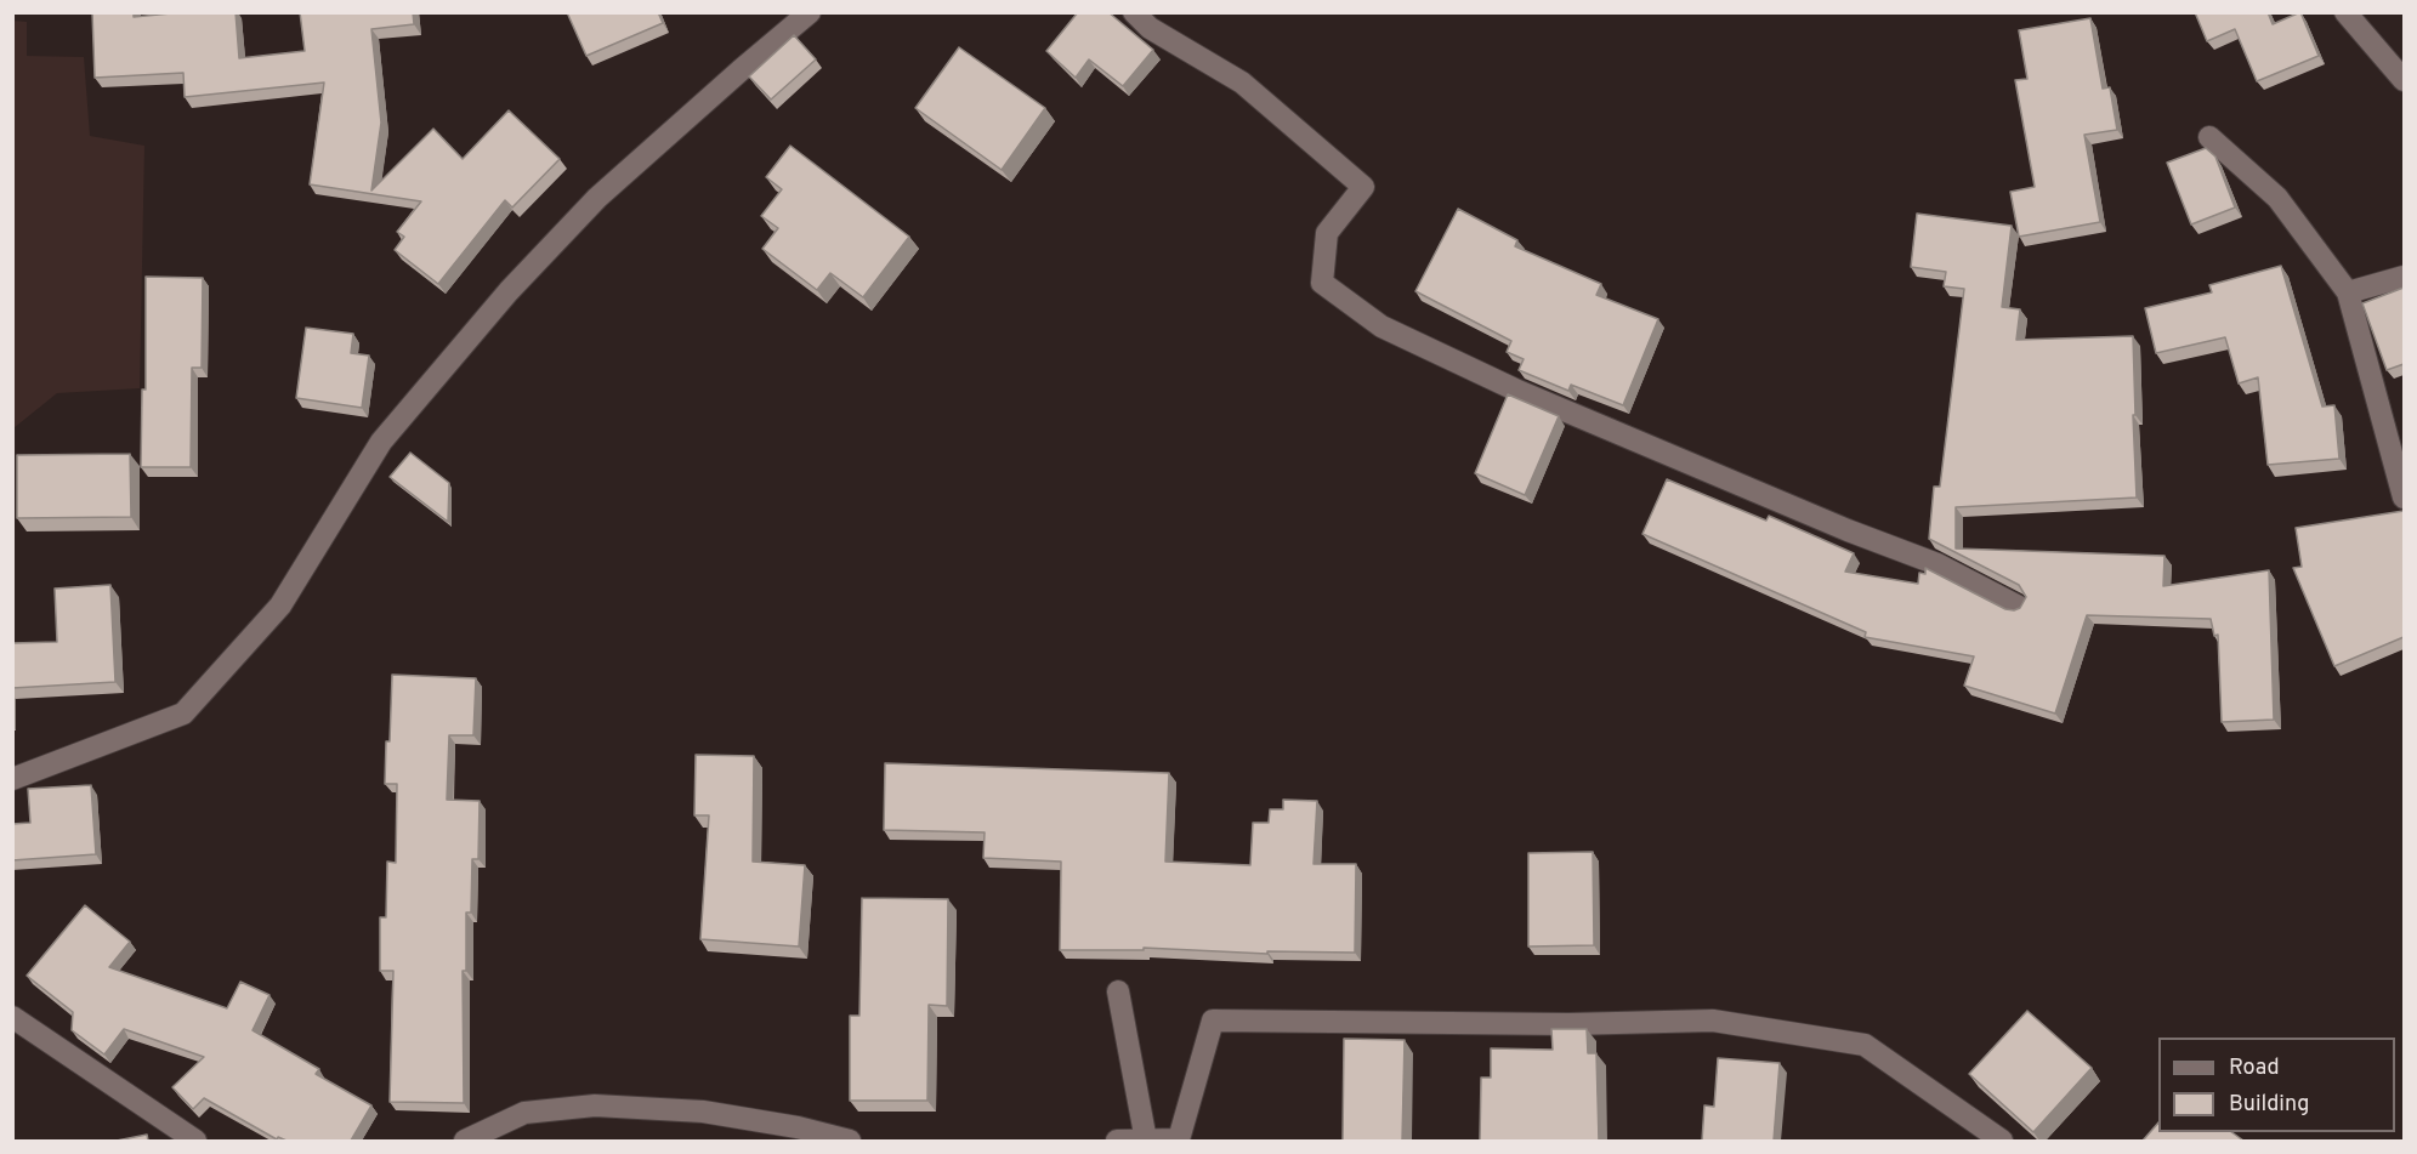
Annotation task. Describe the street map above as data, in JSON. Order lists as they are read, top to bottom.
{
  "legend": ["Road", "Building"]
}
